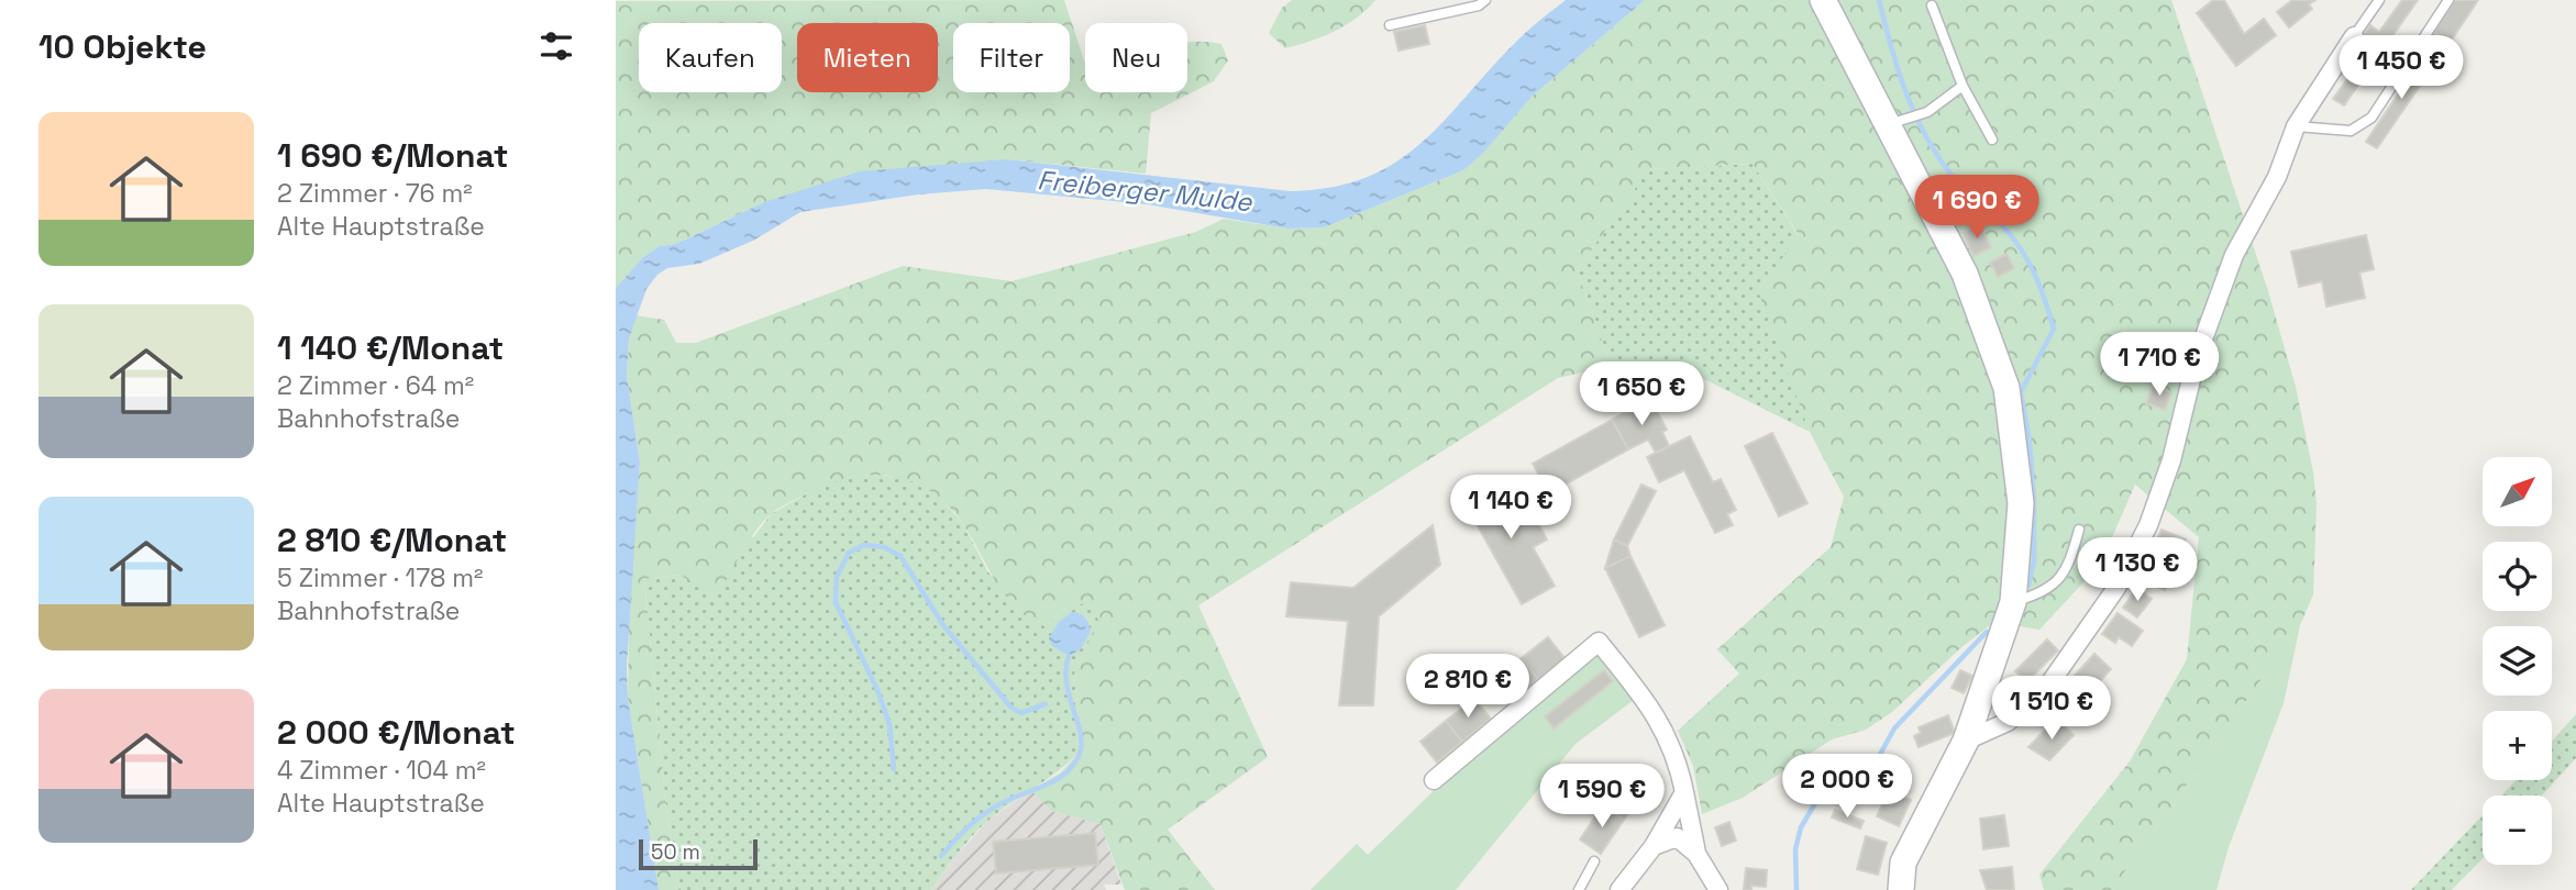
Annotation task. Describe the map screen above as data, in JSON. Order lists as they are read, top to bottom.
{
  "water": ["Freiberger Mulde"],
  "scale_bar": "50 m",
  "north": "top right",
  "page": {
    "heading": "10 Objekte",
    "chip": [
      "Kaufen",
      "Mieten",
      "Filter",
      "Neu"
    ],
    "price": [
      "1 450 €",
      "1 690 €",
      "1 710 €",
      "1 650 €",
      "1 140 €",
      "1 130 €",
      "2 810 €",
      "1 510 €",
      "2 000 €",
      "1 590 €"
    ],
    "list": [
      {
        "name": "1 690 €/Monat",
        "note": "2 Zimmer · 76 m² · Alte Hauptstraße"
      },
      {
        "name": "1 140 €/Monat",
        "note": "2 Zimmer · 64 m² · Bahnhofstraße"
      },
      {
        "name": "2 810 €/Monat",
        "note": "5 Zimmer · 178 m² · Bahnhofstraße"
      },
      {
        "name": "2 000 €/Monat",
        "note": "4 Zimmer · 104 m² · Alte Hauptstraße"
      }
    ],
    "map_buttons": ["+", "−"],
    "scale": "50 m"
  }
}
